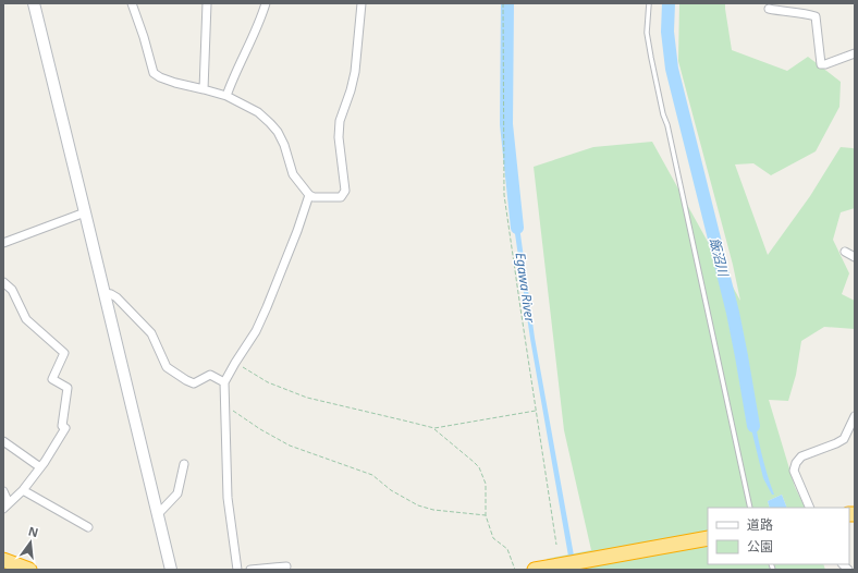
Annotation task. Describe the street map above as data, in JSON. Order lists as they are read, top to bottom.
{
  "water": ["飯沼川", "Egawa River"],
  "legend": ["道路", "公園"],
  "north": "top"
}
